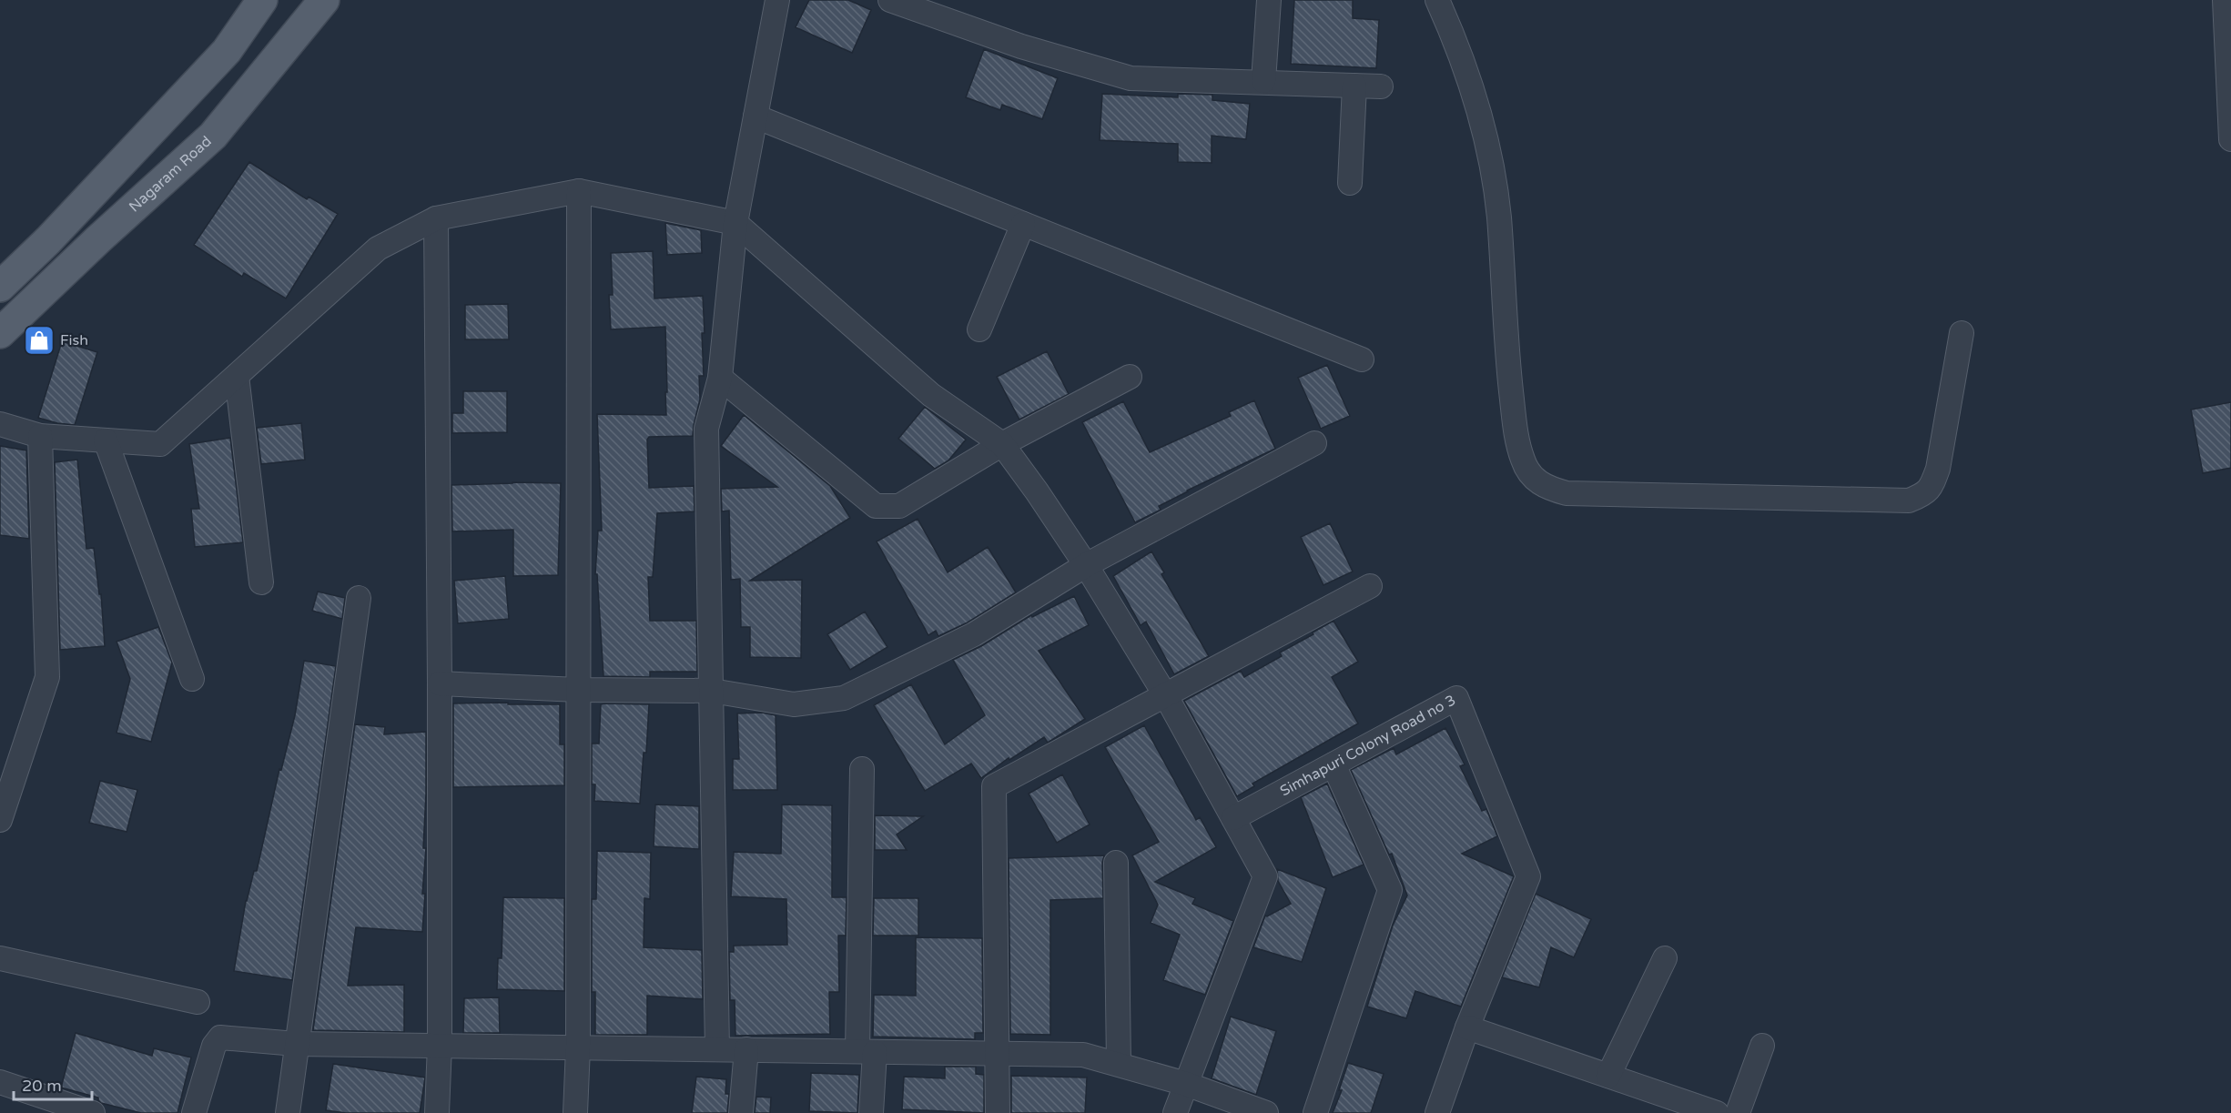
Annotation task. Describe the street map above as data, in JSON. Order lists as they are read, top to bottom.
{
  "streets": {
    "main road": ["Nagaram Road"],
    "street": ["Simhapuri Colony Road no 3"]
  },
  "places": {
    "shop": ["Fish"]
  },
  "scale_bar": "20 m"
}
